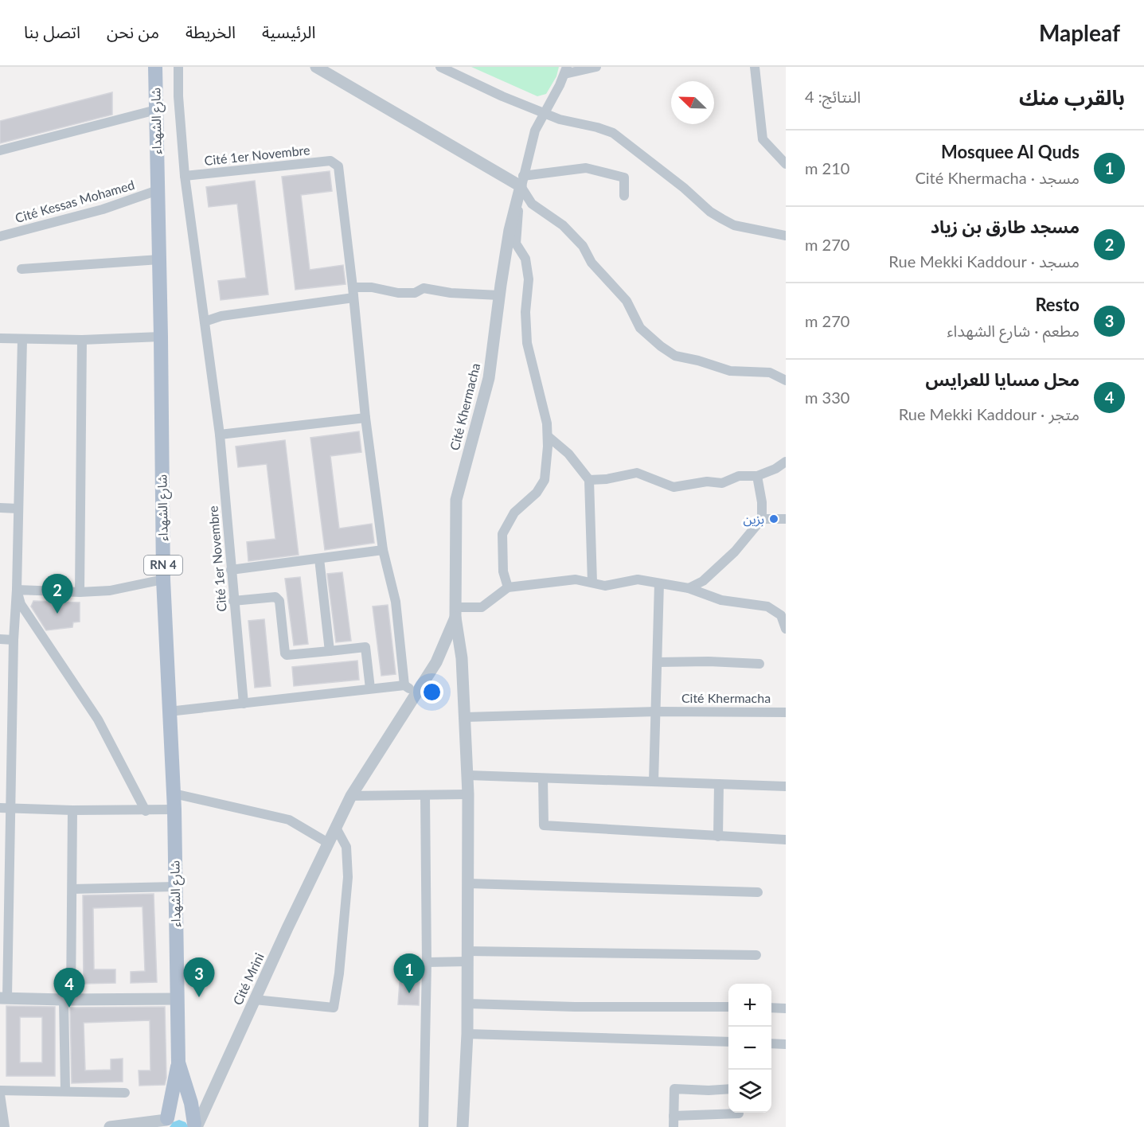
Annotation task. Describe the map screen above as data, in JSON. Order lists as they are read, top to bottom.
{
  "streets": {
    "main road": ["شارع الشهداء", "RN 4"],
    "street": [
      "Cité 1er Novembre",
      "Cité Kessas Mohamed",
      "Cité Khermacha",
      "Cité Mrini"
    ]
  },
  "crossings": [
    ["شارع الشهداء", "Cité Kessas Mohamed"],
    ["شارع الشهداء", "RN 4"],
    ["Cité Khermacha", "Cité Mrini"],
    ["RN 4", "Cité Mrini"]
  ],
  "places": ["بزين"],
  "north": "top left",
  "page": {
    "header": "Mapleaf",
    "nav": [
      "الرئيسية",
      "الخريطة",
      "من نحن",
      "اتصل بنا"
    ],
    "heading": ["بالقرب منك", "النتائج: 4"],
    "list": [
      {
        "mark": "1",
        "name": "Mosquee Al Quds",
        "note": "مسجد · Cité Khermacha",
        "value": "210 m"
      },
      {
        "mark": "2",
        "name": "مسجد طارق بن زياد",
        "note": "مسجد · Rue Mekki Kaddour",
        "value": "270 m"
      },
      {
        "mark": "3",
        "name": "Resto",
        "note": "مطعم · شارع الشهداء",
        "value": "270 m"
      },
      {
        "mark": "4",
        "name": "محل مسايا للعرايس",
        "note": "متجر · Rue Mekki Kaddour",
        "value": "330 m"
      }
    ],
    "pins": [
      "2",
      "1",
      "3",
      "4"
    ],
    "map_buttons": ["+", "−"]
  }
}
